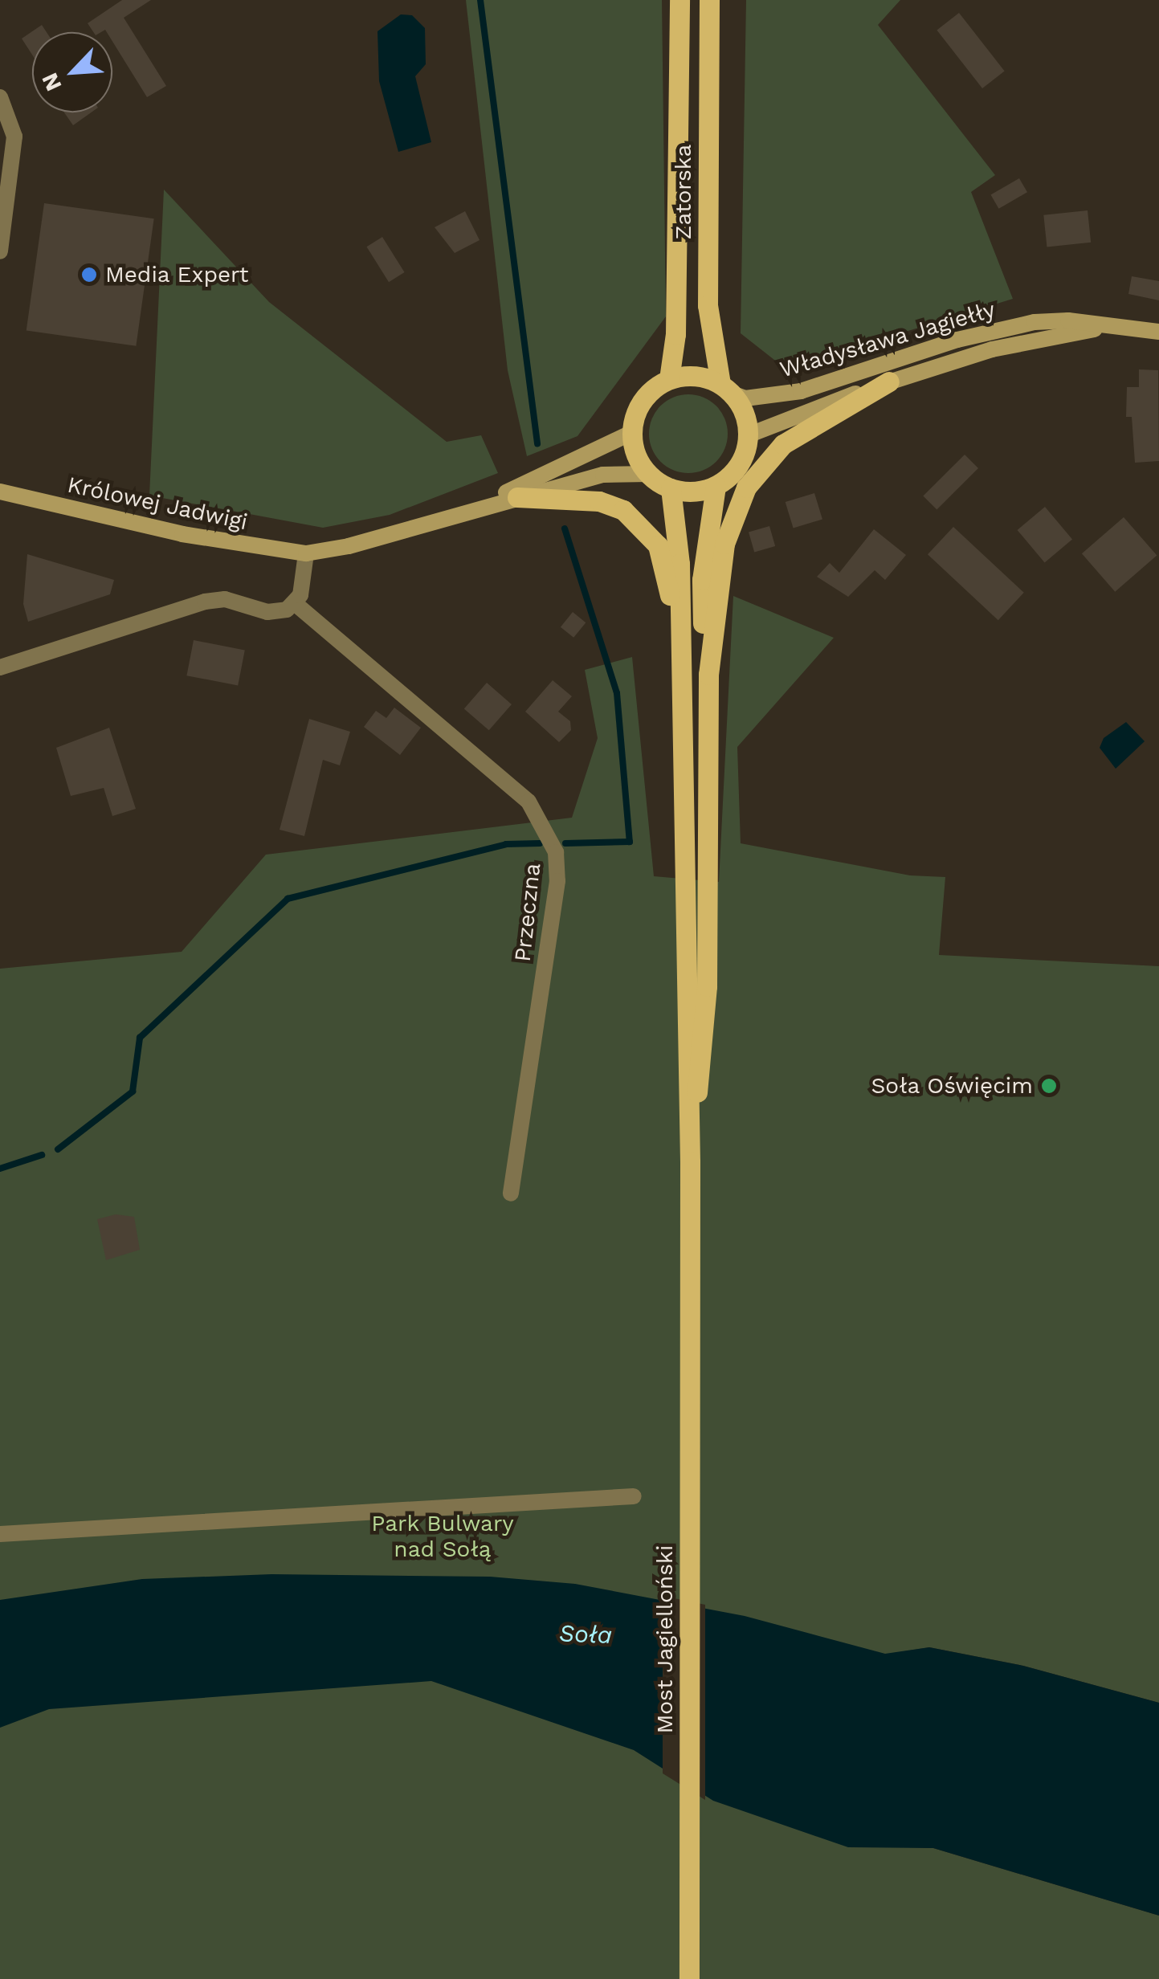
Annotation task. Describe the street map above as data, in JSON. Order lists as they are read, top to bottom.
{
  "streets": {
    "main road": ["Zatorska", "Most Jagielloński"],
    "street": ["Władysława Jagiełły", "Królowej Jadwigi", "Przeczna"]
  },
  "crossings": [
    ["Zatorska", "Władysława Jagiełły"]
  ],
  "water": ["Soła"],
  "parks": ["Park Bulwary nad Sołą"],
  "places": ["Media Expert", "Soła Oświęcim"],
  "north": "bottom left"
}
